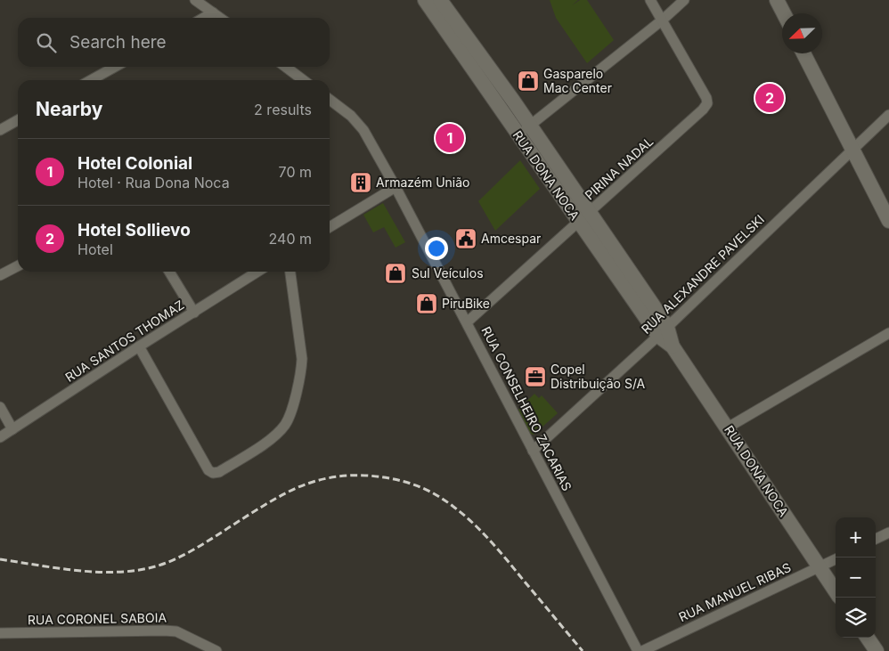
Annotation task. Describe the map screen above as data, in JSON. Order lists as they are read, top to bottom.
{
  "streets": {
    "street": [
      "PIRINA NADAL",
      "RUA DONA NOCA",
      "RUA ALEXANDRE PAVELSKI",
      "RUA SANTOS THOMAZ",
      "RUA CONSELHEIRO ZACARIAS",
      "RUA MANUEL RIBAS",
      "RUA CORONEL SABOIA"
    ]
  },
  "crossings": [
    ["PIRINA NADAL", "RUA DONA NOCA"],
    ["PIRINA NADAL", "RUA CONSELHEIRO ZACARIAS"],
    ["RUA DONA NOCA", "RUA ALEXANDRE PAVELSKI"],
    ["RUA DONA NOCA", "RUA MANUEL RIBAS"],
    ["RUA ALEXANDRE PAVELSKI", "RUA CONSELHEIRO ZACARIAS"]
  ],
  "places": {
    "shop": ["Gasparelo Mac Center", "Sul Veículos", "PiruBike"],
    "building": ["Armazém União"],
    "public building": ["Amcespar"],
    "office": ["Copel Distribuição S/A"]
  },
  "north": "bottom left",
  "page": {
    "search": "Search here",
    "heading": ["Nearby", "2 results"],
    "pins": ["2", "1"],
    "list": [
      {
        "mark": "1",
        "name": "Hotel Colonial",
        "note": "Hotel · Rua Dona Noca",
        "value": "70 m"
      },
      {
        "mark": "2",
        "name": "Hotel Sollievo",
        "note": "Hotel",
        "value": "240 m"
      }
    ],
    "map_buttons": ["+", "−"]
  }
}
